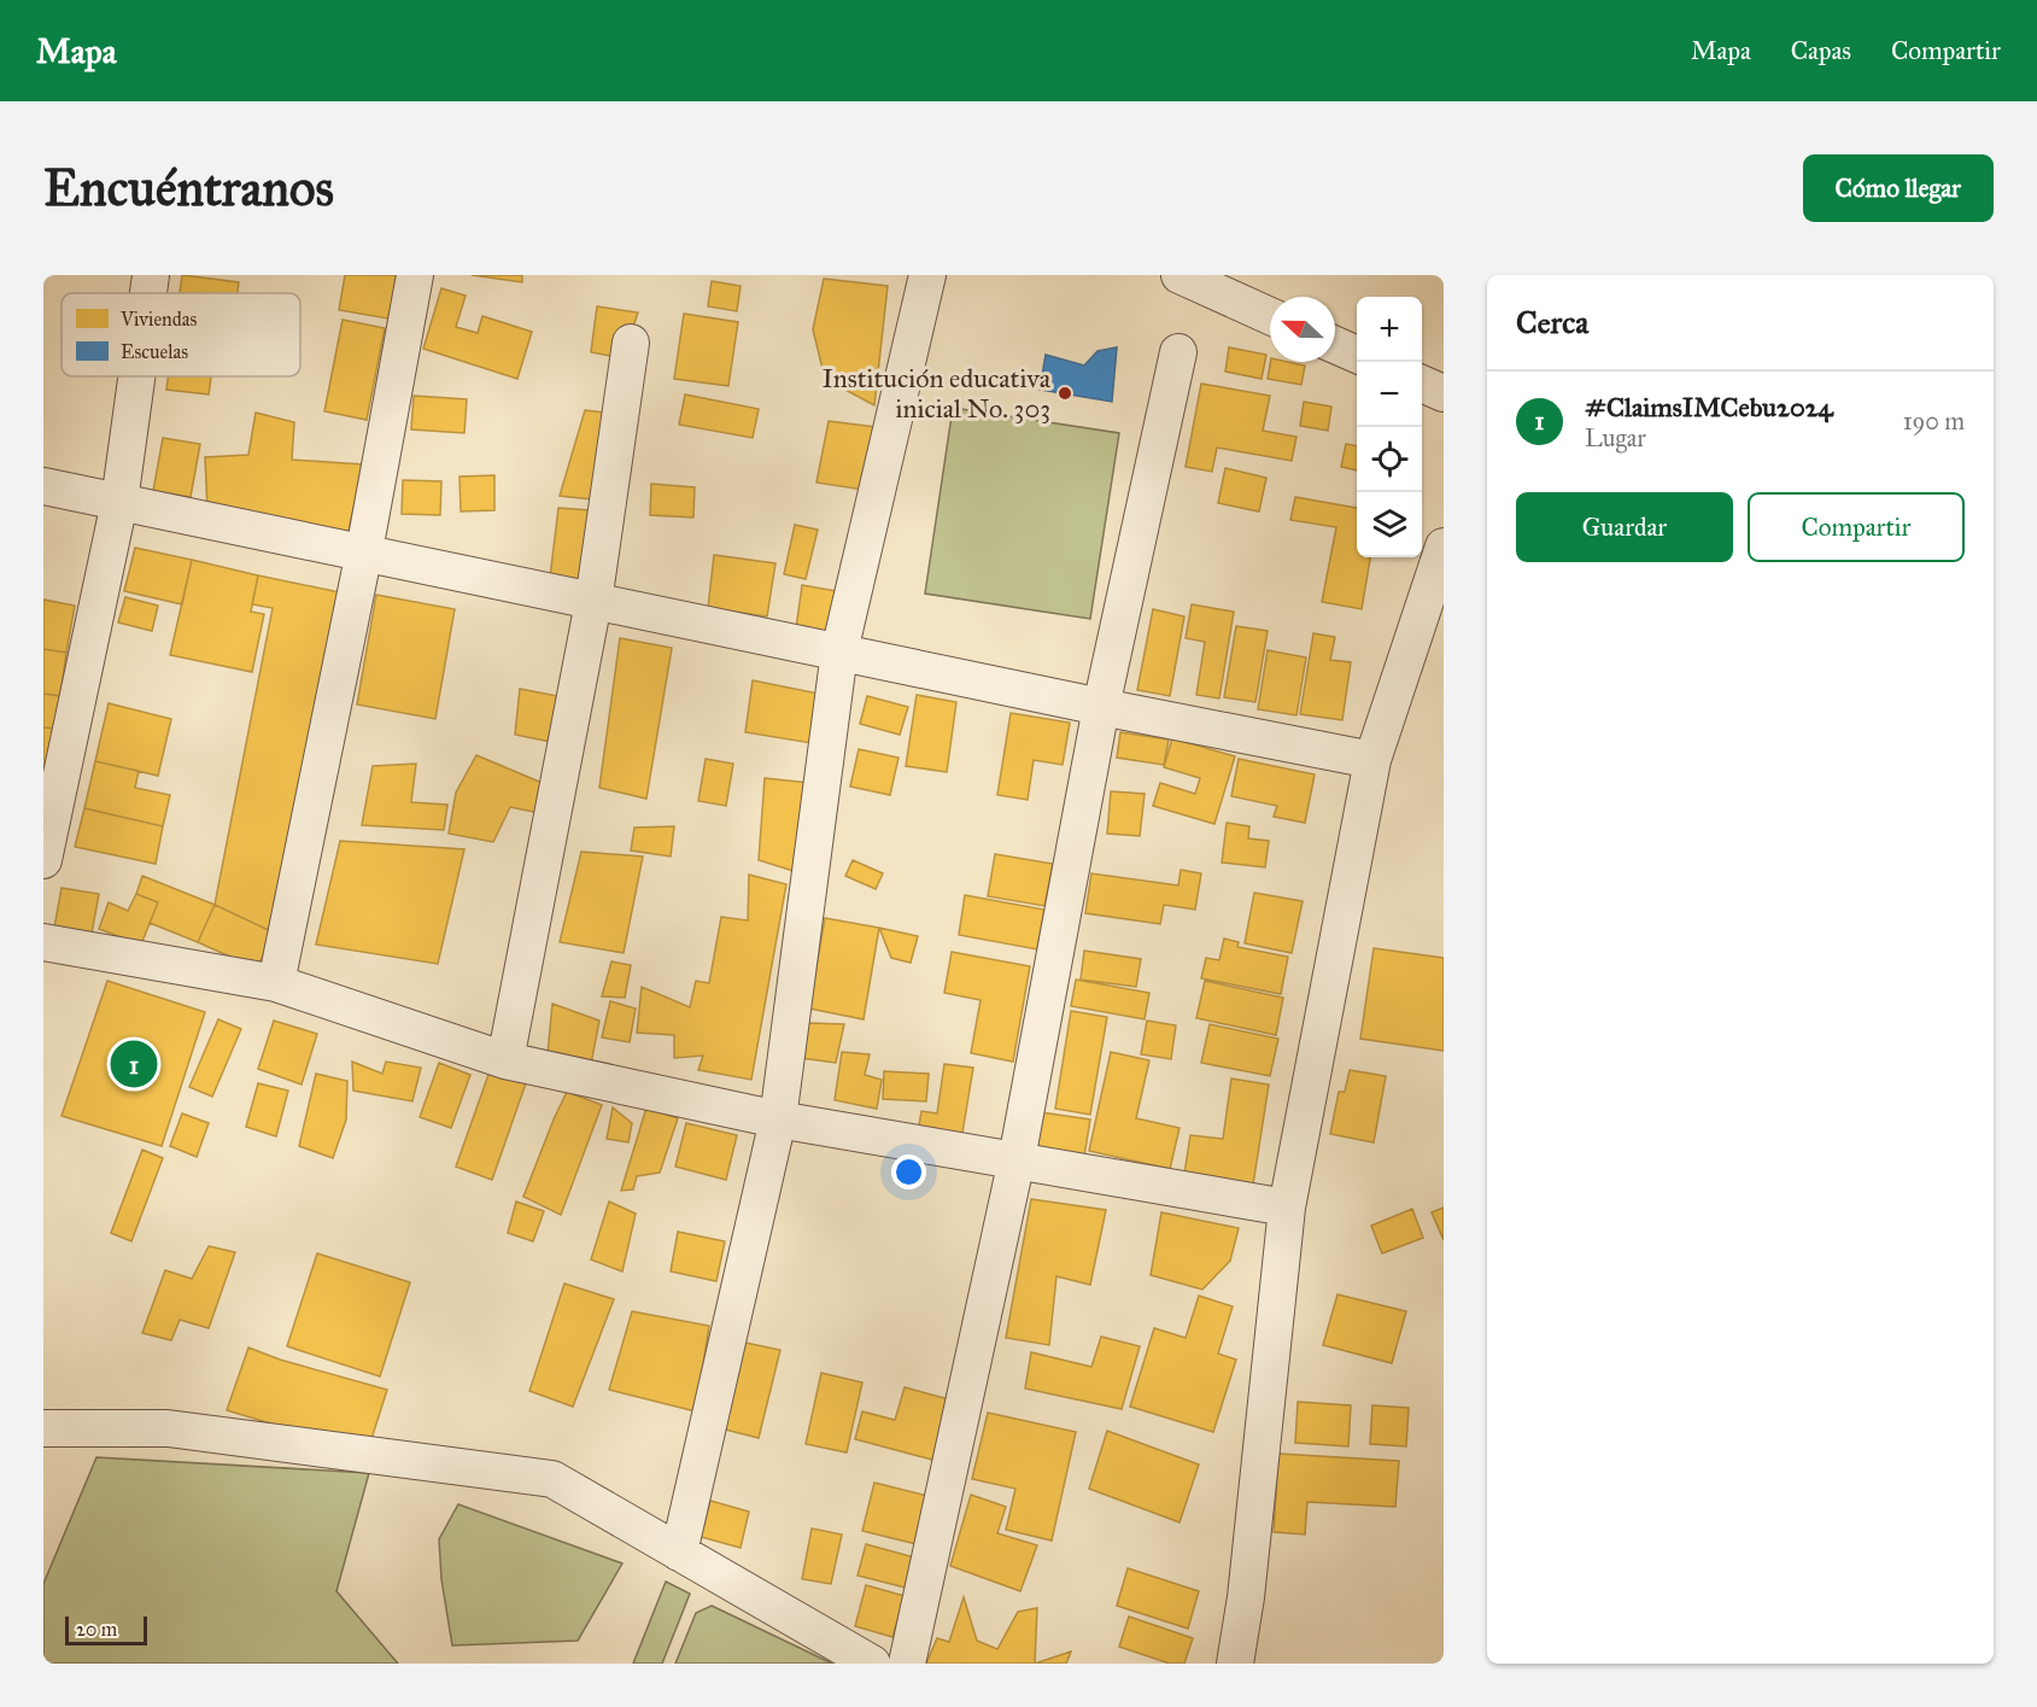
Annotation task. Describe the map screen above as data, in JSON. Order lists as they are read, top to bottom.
{
  "places": ["Institución educativa inicial No. 303"],
  "legend": ["Viviendas", "Escuelas"],
  "scale_bar": "20 m",
  "north": "left",
  "page": {
    "header": "Mapa",
    "nav": ["Mapa", "Capas", "Compartir"],
    "buttons": [
      "Cómo llegar",
      ["Guardar", "Compartir"]
    ],
    "title": "Encuéntranos",
    "heading": "Cerca",
    "map_buttons": ["+", "−"],
    "list": [
      {
        "mark": "1",
        "name": "#ClaimsIMCebu2024",
        "note": "Lugar",
        "value": "190 m"
      }
    ],
    "pins": "1",
    "scale": "20 m"
  }
}
